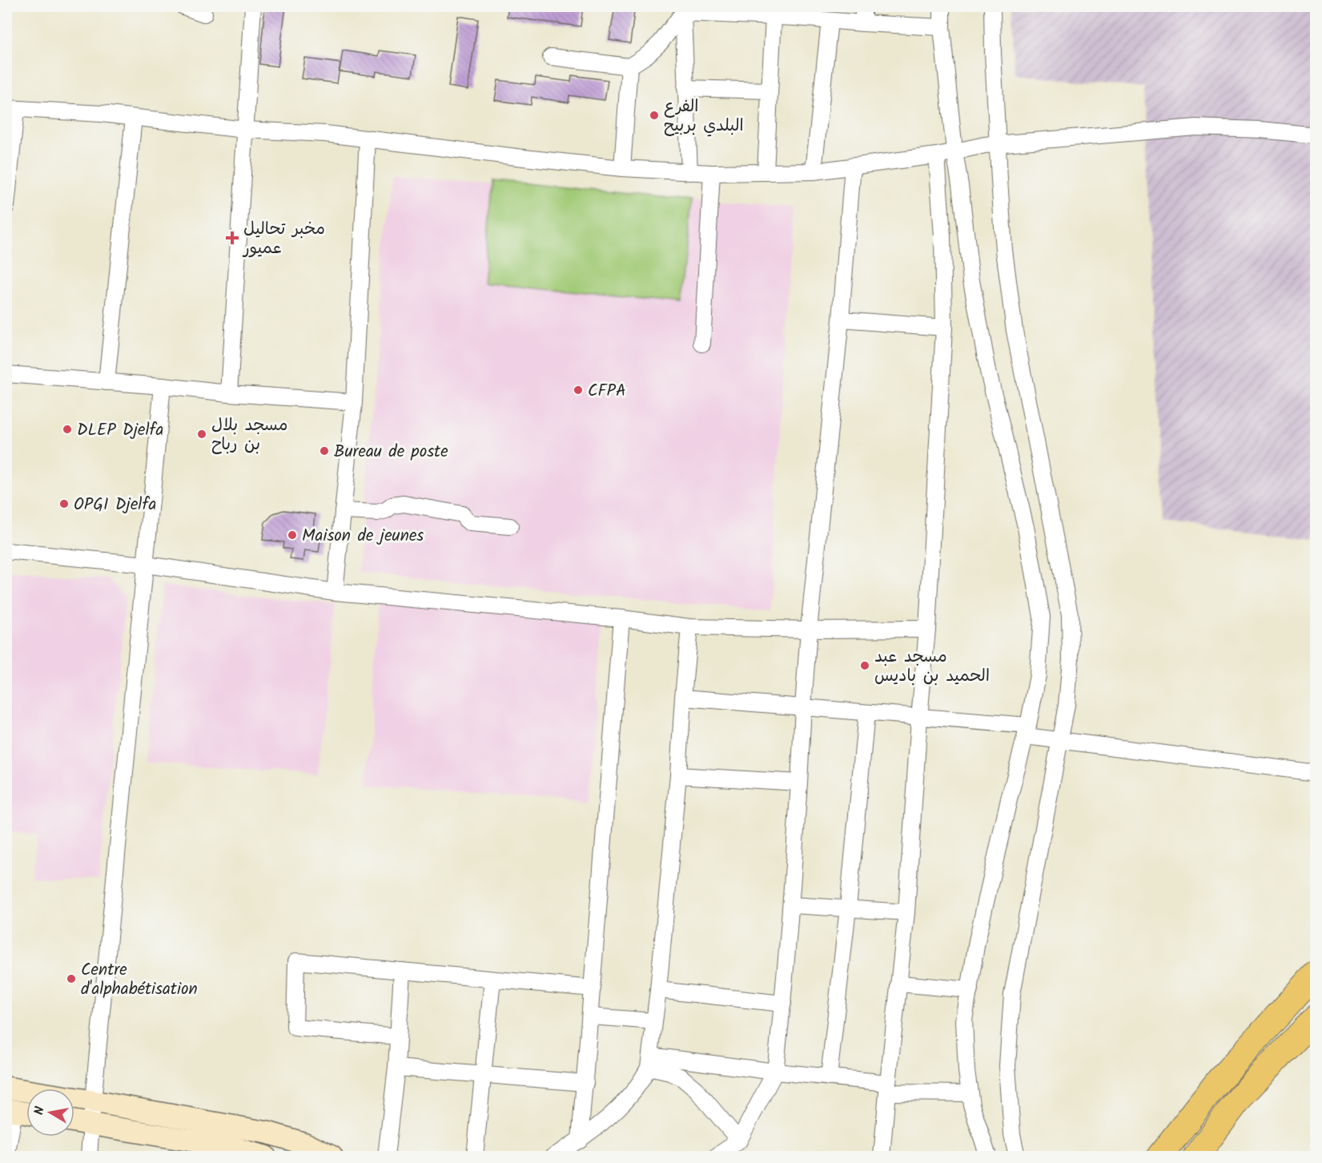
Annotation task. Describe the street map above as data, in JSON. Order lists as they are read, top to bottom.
{
  "places": {
    "other": [
      "الفرع البلدي بربيح",
      "CFPA",
      "DLEP Djelfa",
      "مسجد بلال بن رباح",
      "Bureau de poste",
      "OPGI Djelfa",
      "Maison de jeunes",
      "مسجد عبد الحميد بن باديس",
      "Centre d'alphabétisation"
    ],
    "health": ["مخبر تحاليل عميور"]
  },
  "north": "left"
}
